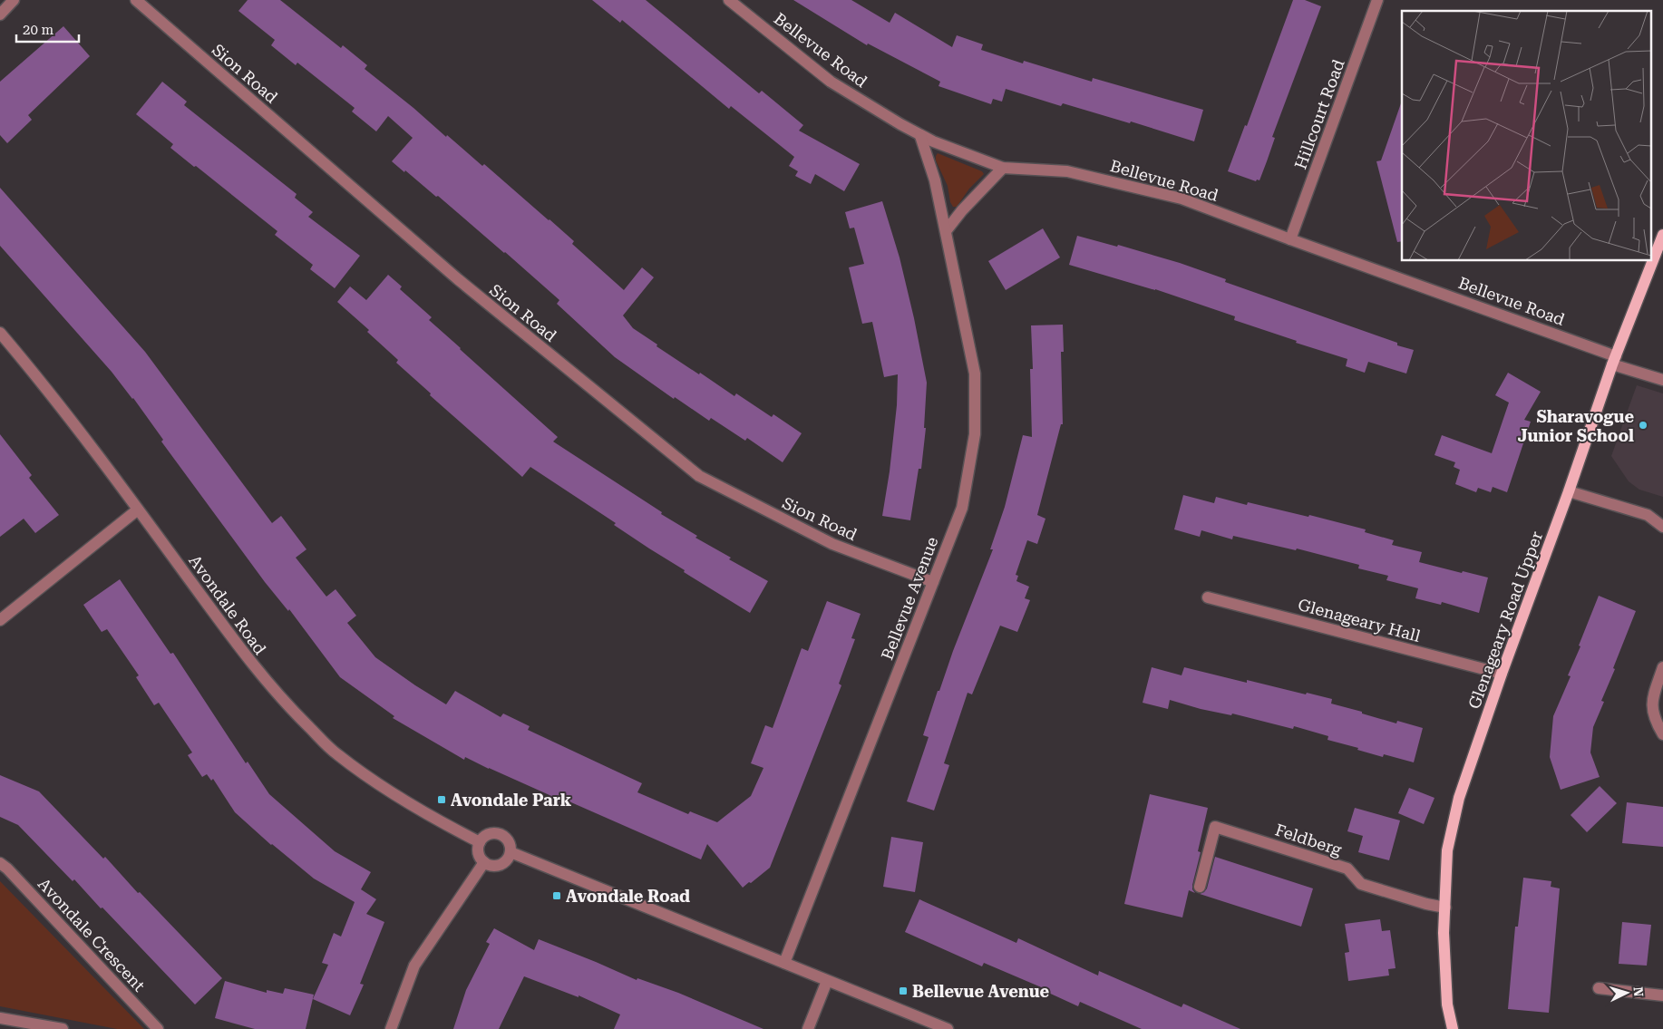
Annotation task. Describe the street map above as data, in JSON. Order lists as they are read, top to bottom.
{
  "streets": {
    "main road": ["Glenageary Road Upper"],
    "street": [
      "Bellevue Road",
      "Sion Road",
      "Hillcourt Road",
      "Bellevue Avenue",
      "Avondale Road",
      "Glenageary Hall",
      "Feldberg",
      "Avondale Crescent"
    ]
  },
  "crossings": [
    ["Bellevue Road", "Hillcourt Road"],
    ["Bellevue Road", "Bellevue Avenue"],
    ["Bellevue Road", "Glenageary Road Upper"],
    ["Sion Road", "Bellevue Avenue"],
    ["Glenageary Hall", "Glenageary Road Upper"],
    ["Glenageary Road Upper", "Feldberg"]
  ],
  "places": {
    "other": ["Sharavogue Junior School"],
    "transit": ["Avondale Park", "Avondale Road", "Bellevue Avenue"]
  },
  "scale_bar": "20 m",
  "north": "right"
}
